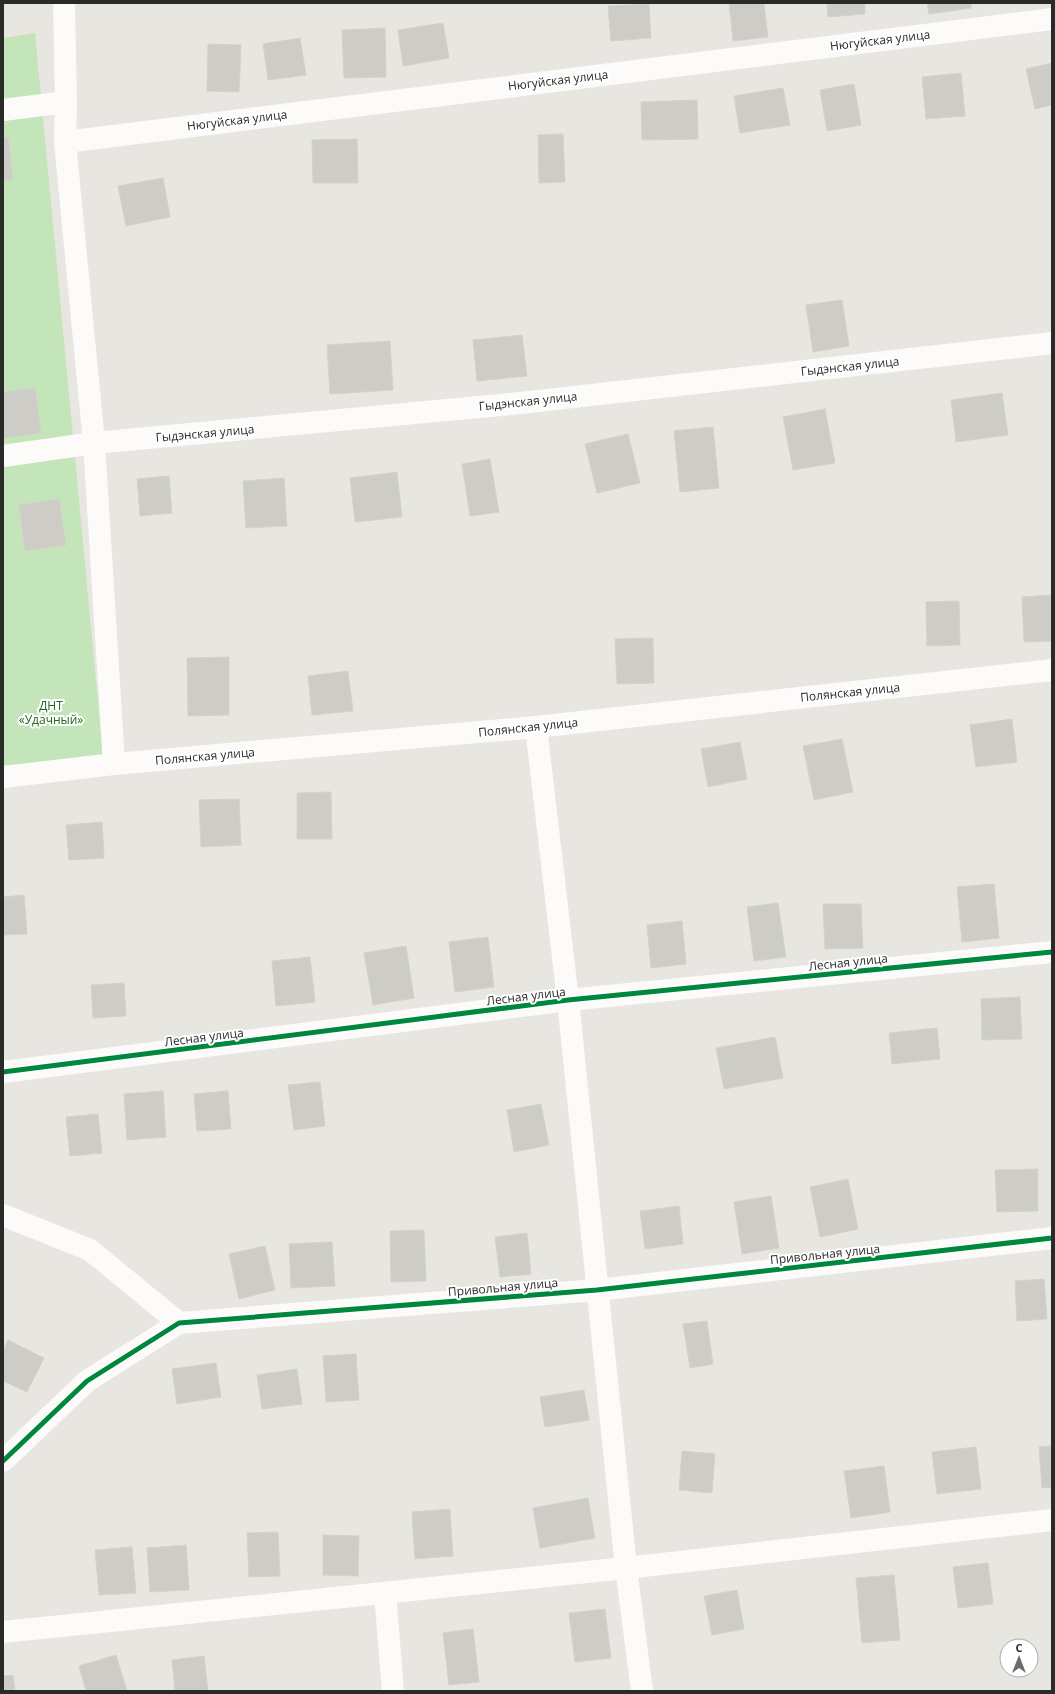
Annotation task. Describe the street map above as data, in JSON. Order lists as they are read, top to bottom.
{
  "streets": {
    "street": [
      "Нюгуйская улица",
      "Гыдэнская улица",
      "Полянская улица",
      "Лесная улица",
      "Привольная улица"
    ]
  },
  "parks": ["ДНТ «Удачный»"],
  "north": "top"
}
